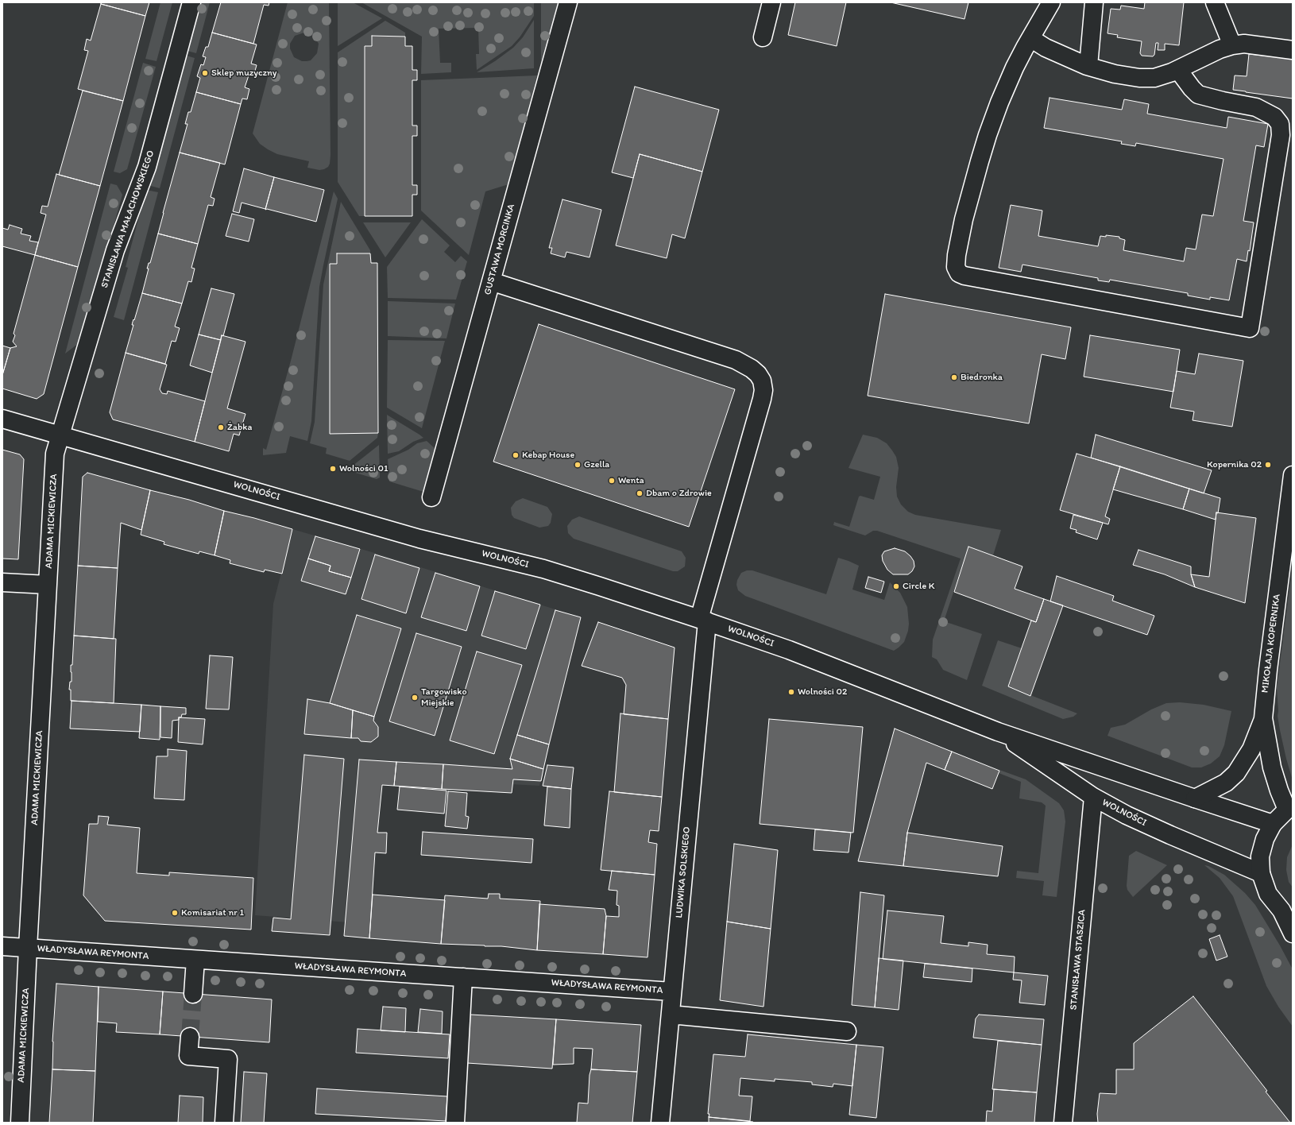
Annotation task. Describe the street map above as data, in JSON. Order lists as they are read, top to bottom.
{
  "streets": {
    "street": [
      "STANISŁAWA MAŁACHOWSKIEGO",
      "GUSTAWA MORCINKA",
      "WOLNOŚCI",
      "ADAMA MICKIEWICZA",
      "MIKOŁAJA KOPERNIKA",
      "LUDWIKA SOLSKIEGO",
      "WŁADYSŁAWA REYMONTA",
      "STANISŁAWA STASZICA"
    ]
  },
  "crossings": [
    ["STANISŁAWA MAŁACHOWSKIEGO", "WOLNOŚCI"],
    ["STANISŁAWA MAŁACHOWSKIEGO", "ADAMA MICKIEWICZA"],
    ["GUSTAWA MORCINKA", "LUDWIKA SOLSKIEGO"],
    ["WOLNOŚCI", "ADAMA MICKIEWICZA"],
    ["WOLNOŚCI", "LUDWIKA SOLSKIEGO"],
    ["WOLNOŚCI", "STANISŁAWA STASZICA"],
    ["ADAMA MICKIEWICZA", "WŁADYSŁAWA REYMONTA"],
    ["LUDWIKA SOLSKIEGO", "WŁADYSŁAWA REYMONTA"]
  ],
  "places": [
    "Sklep muzyczny",
    "Biedronka",
    "Żabka",
    "Kebap House",
    "Gzella",
    "Kopernika 02",
    "Wolności 01",
    "Wenta",
    "Dbam o Zdrowie",
    "Circle K",
    "Wolności 02",
    "Targowisko Miejskie",
    "Komisariat nr 1"
  ]
}
